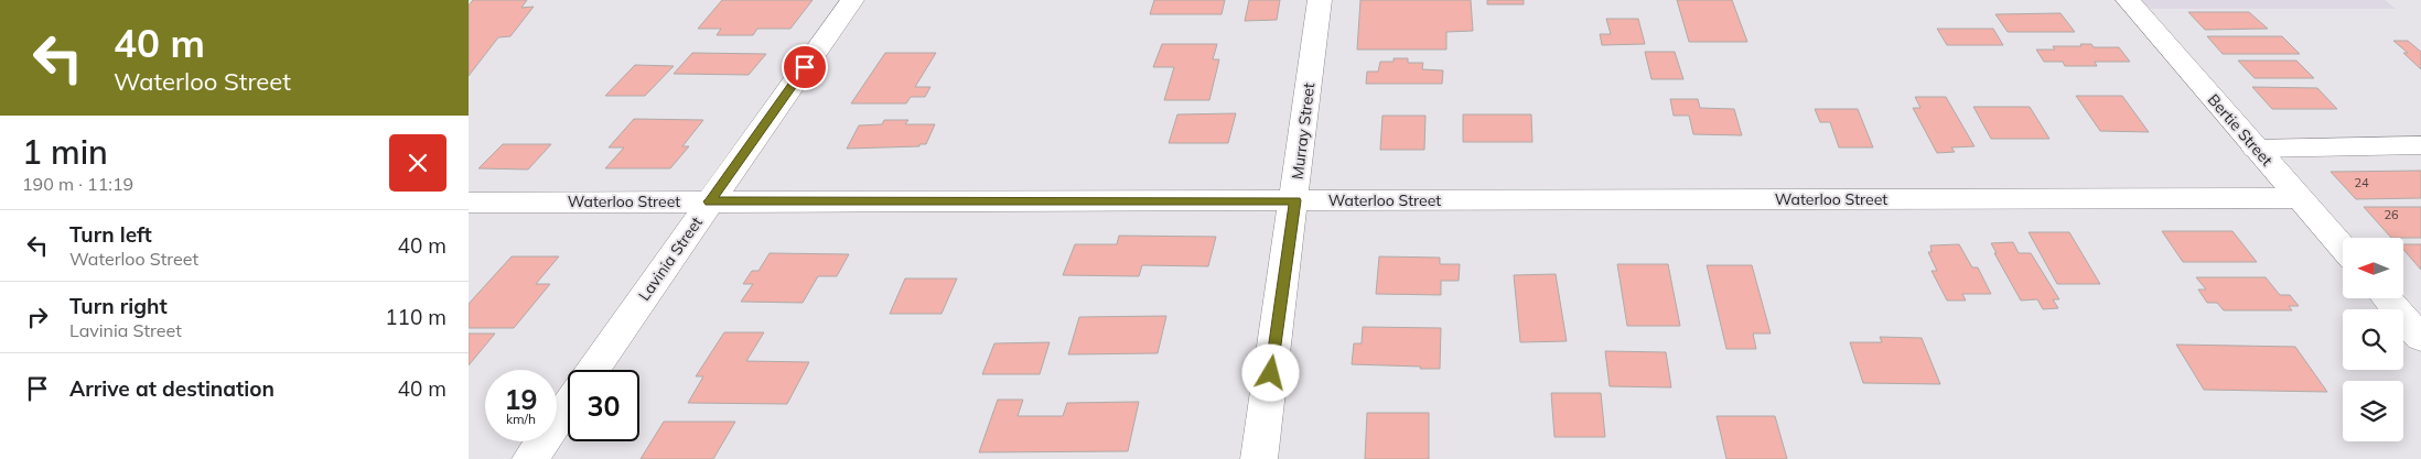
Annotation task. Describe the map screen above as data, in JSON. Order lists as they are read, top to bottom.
{
  "streets": {
    "street": [
      "Bertie Street",
      "Murray Street",
      "Waterloo Street",
      "Lavinia Street"
    ]
  },
  "crossings": [
    ["Bertie Street", "Waterloo Street"],
    ["Murray Street", "Waterloo Street"],
    ["Waterloo Street", "Lavinia Street"]
  ],
  "house_numbers": ["24", "26"],
  "north": "left",
  "page": {
    "turn": ["40 m", "Waterloo Street"],
    "heading": ["1 min", "190 m · 11:19"],
    "list": [
      {
        "name": "Turn left",
        "note": "Waterloo Street",
        "value": "40 m"
      },
      {
        "name": "Turn right",
        "note": "Lavinia Street",
        "value": "110 m"
      },
      {
        "name": "Arrive at destination",
        "value": "40 m"
      }
    ],
    "speed": "19 km/h",
    "limit": "30"
  }
}
